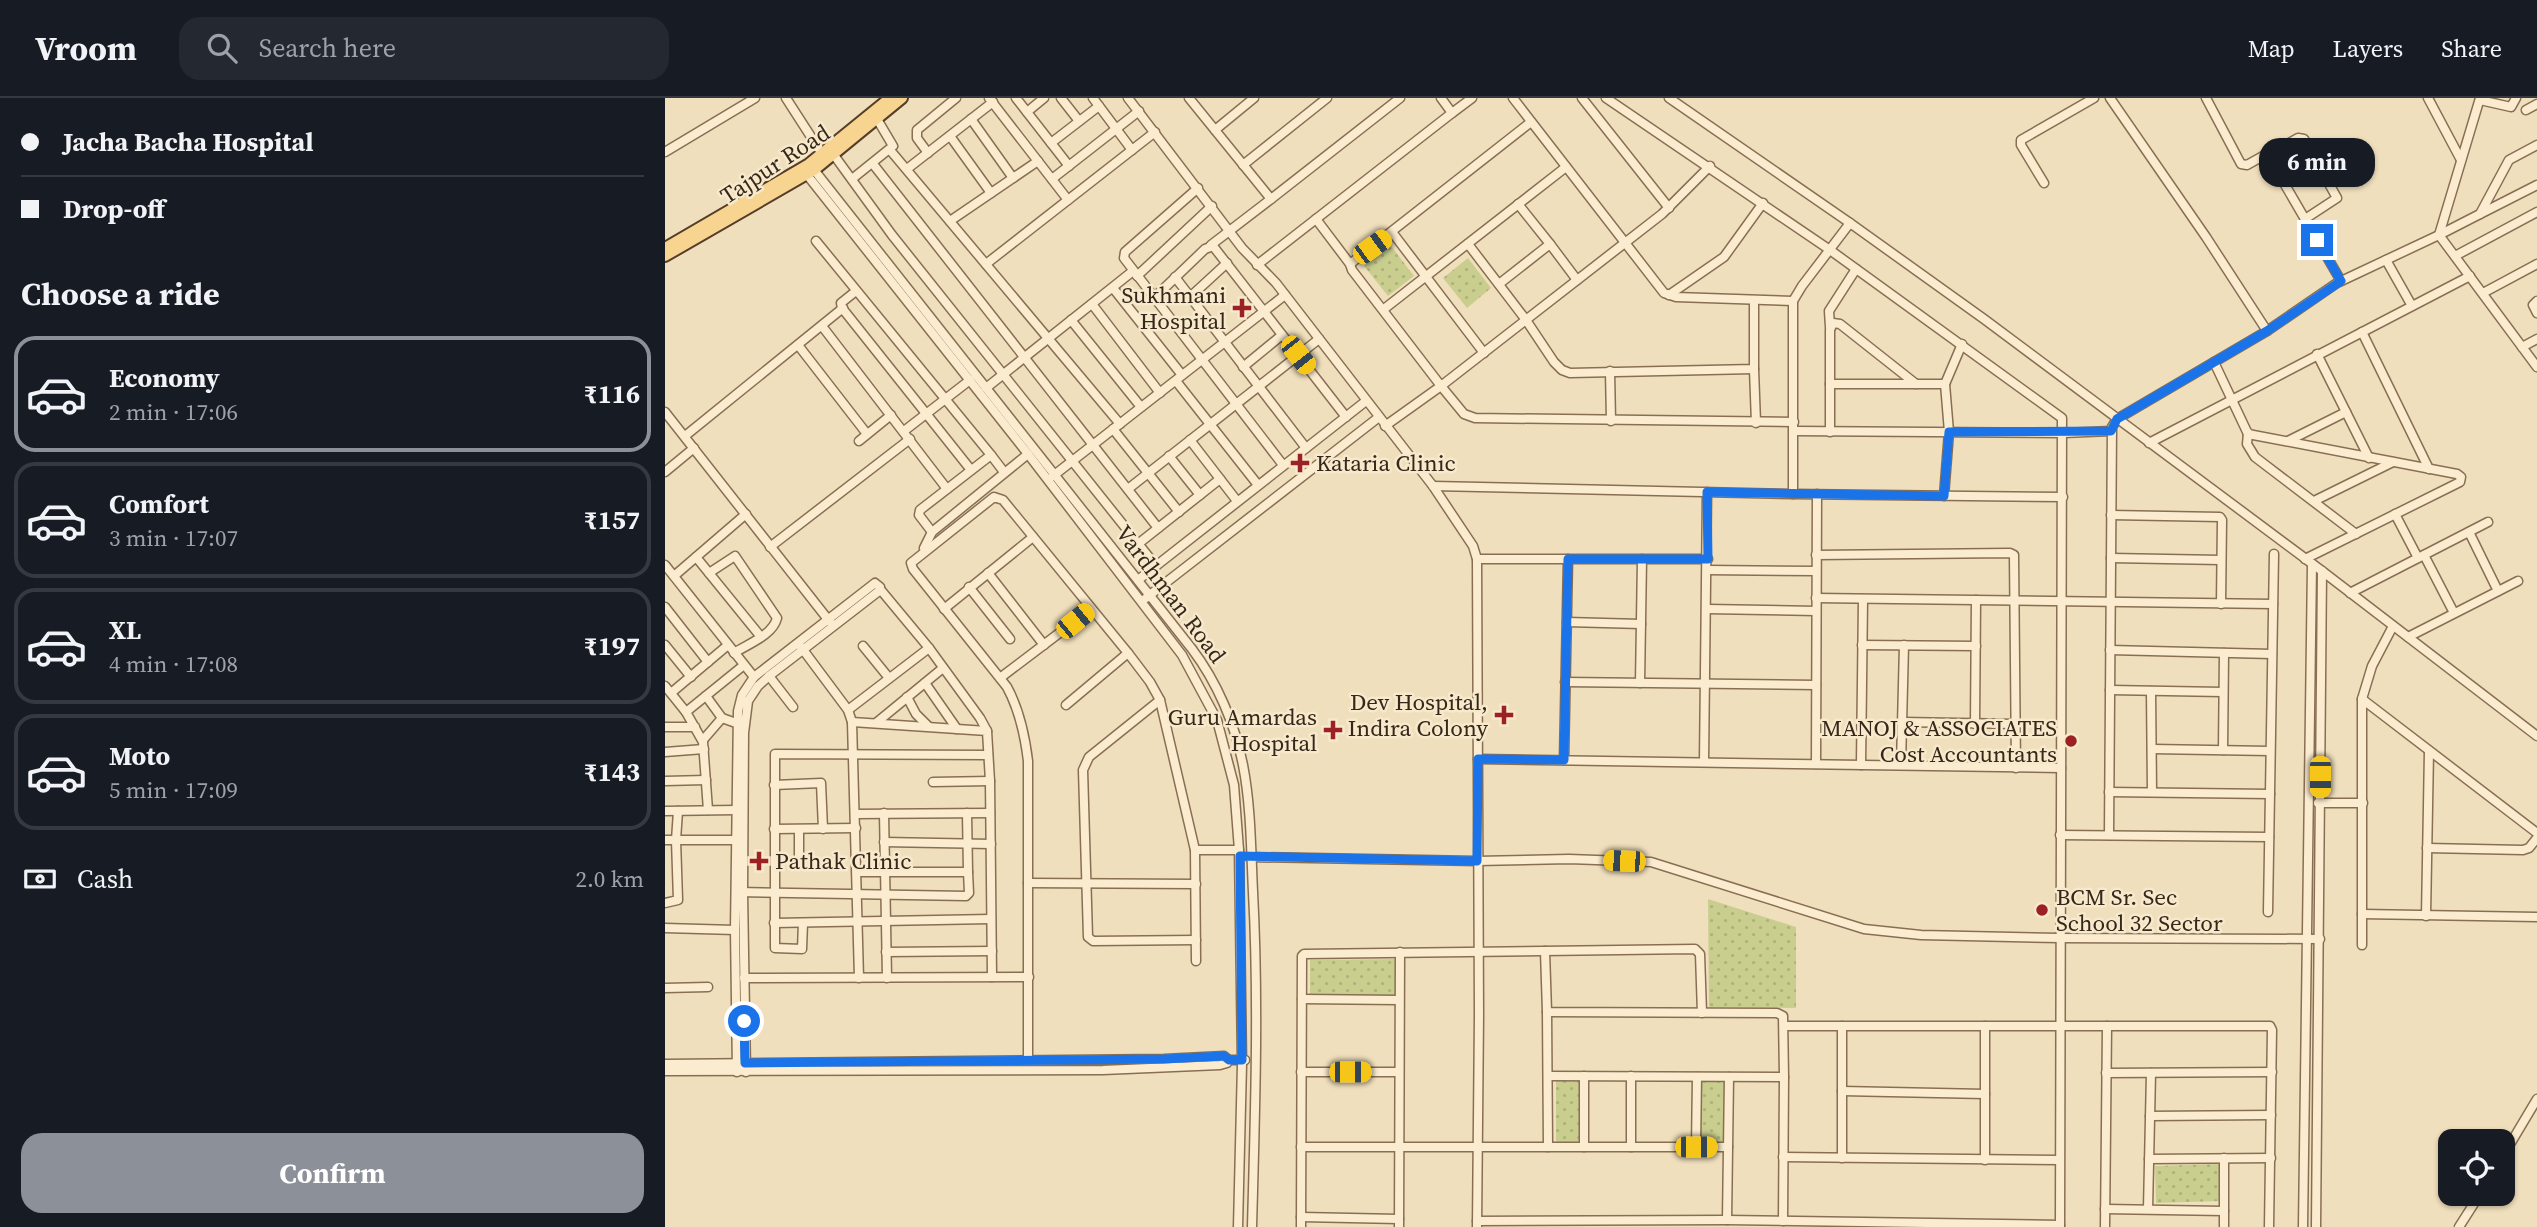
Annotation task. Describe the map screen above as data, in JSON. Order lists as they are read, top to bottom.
{
  "streets": {
    "main road": ["Tajpur Road"],
    "street": ["Vardhman Road"]
  },
  "crossings": [
    ["Tajpur Road", "Vardhman Road"]
  ],
  "places": {
    "health": [
      "Sukhmani Hospital",
      "Kataria Clinic",
      "Dev Hospital, Indira Colony",
      "Guru Amardas Hospital",
      "Pathak Clinic"
    ],
    "other": ["MANOJ & ASSOCIATES Cost Accountants", "BCM Sr. Sec School 32 Sector"]
  },
  "page": {
    "header": "Vroom",
    "search": "Search here",
    "nav": ["Map", "Layers", "Share"],
    "banner": ["Jacha Bacha Hospital", "Drop-off"],
    "bubble": "6 min",
    "heading": "Choose a ride",
    "list": [
      {
        "name": "Economy",
        "note": "2 min · 17:06",
        "value": "₹116"
      },
      {
        "name": "Comfort",
        "note": "3 min · 17:07",
        "value": "₹157"
      },
      {
        "name": "XL",
        "note": "4 min · 17:08",
        "value": "₹197"
      },
      {
        "name": "Moto",
        "note": "5 min · 17:09",
        "value": "₹143"
      }
    ],
    "pay": ["Cash", "2.0 km"],
    "buttons": "Confirm"
  }
}
